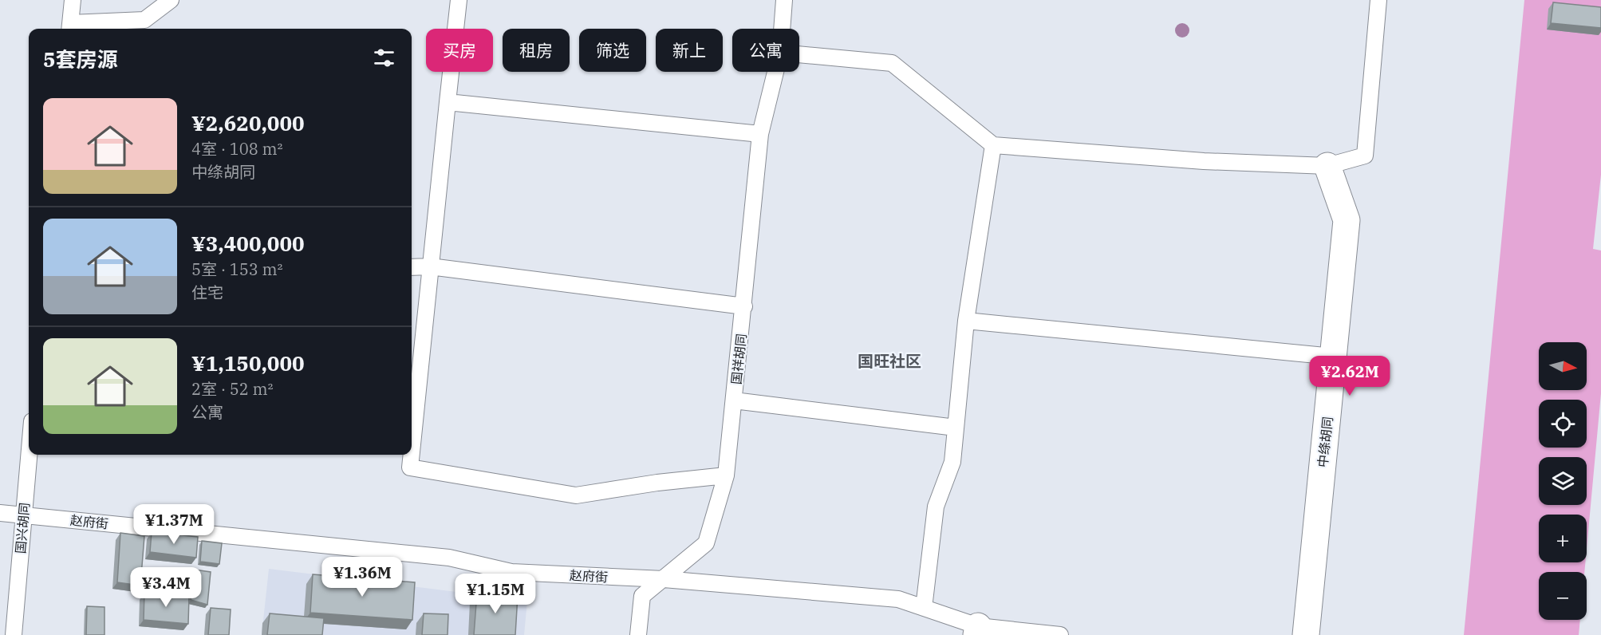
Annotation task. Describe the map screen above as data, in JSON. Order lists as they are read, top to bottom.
{
  "streets": {
    "street": ["中绦胡同"],
    "lane": ["国祥胡同", "赵府街", "国兴胡同"]
  },
  "crossings": [
    ["国祥胡同", "赵府街"],
    ["赵府街", "国兴胡同"]
  ],
  "districts": ["国旺社区"],
  "north": "right",
  "page": {
    "chip": [
      "买房",
      "租房",
      "筛选",
      "新上",
      "公寓"
    ],
    "heading": "5套房源",
    "list": [
      {
        "name": "¥2,620,000",
        "note": "4室 · 108 m² · 中绦胡同"
      },
      {
        "name": "¥3,400,000",
        "note": "5室 · 153 m² · 住宅"
      },
      {
        "name": "¥1,150,000",
        "note": "2室 · 52 m² · 公寓"
      }
    ],
    "map_buttons": ["+", "−"],
    "price": [
      "¥2.62M",
      "¥1.37M",
      "¥1.36M",
      "¥3.4M",
      "¥1.15M"
    ]
  }
}
